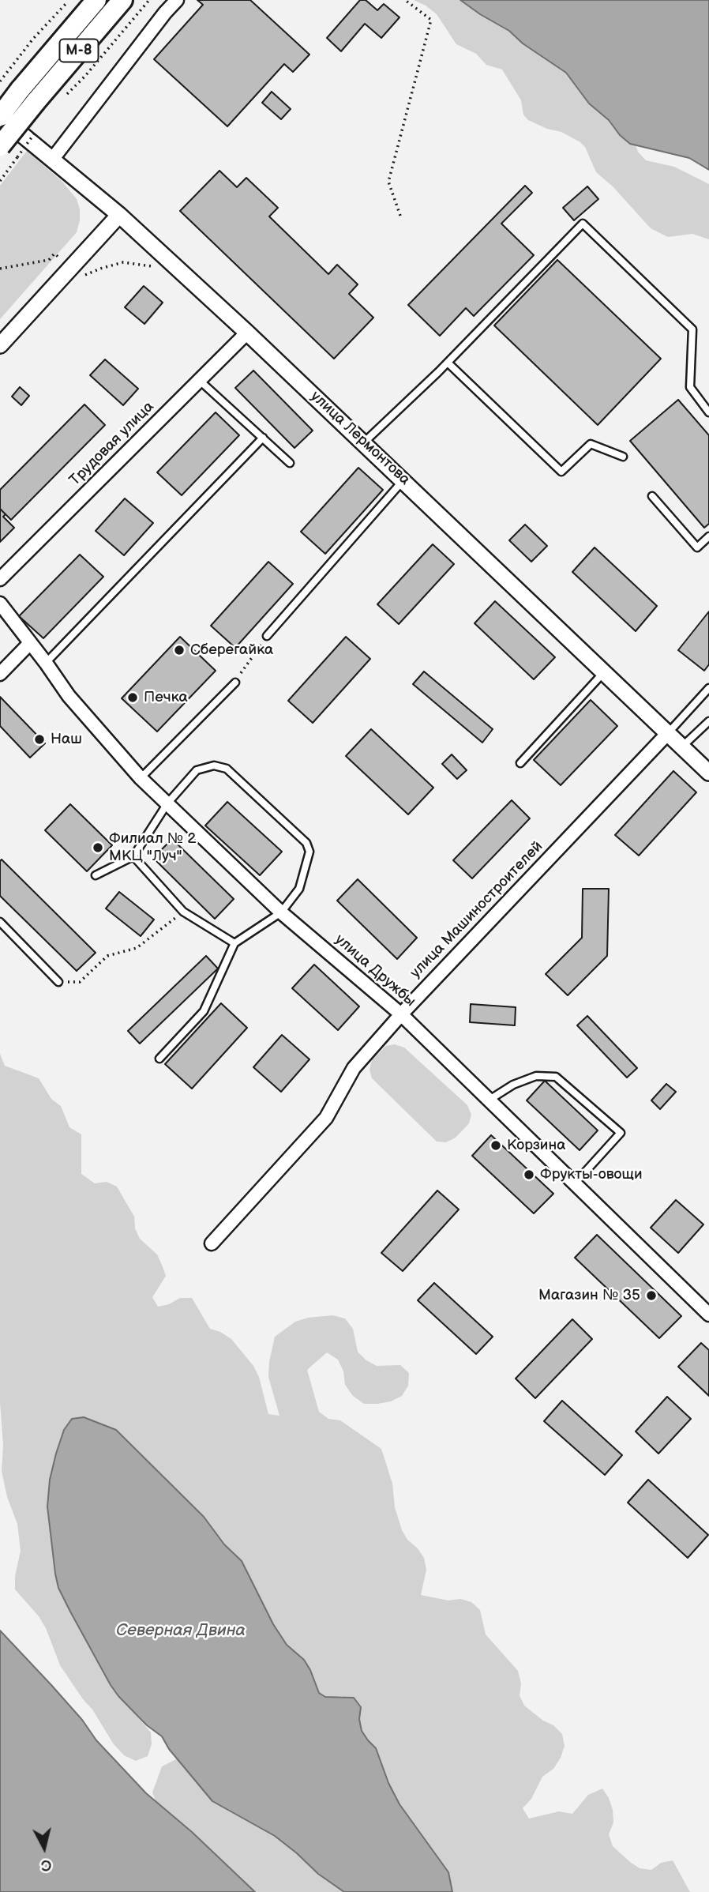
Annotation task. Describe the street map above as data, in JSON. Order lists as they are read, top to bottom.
{
  "streets": {
    "main road": ["М-8"],
    "street": [
      "улица Лермонтова",
      "Трудовая улица",
      "улица Машиностроителей",
      "улица Дружбы"
    ]
  },
  "crossings": [
    ["М-8", "улица Лермонтова"],
    ["улица Лермонтова", "Трудовая улица"],
    ["улица Лермонтова", "улица Машиностроителей"],
    ["улица Машиностроителей", "улица Дружбы"]
  ],
  "water": ["Северная Двина"],
  "places": [
    "Сберегайка",
    "Печка",
    "Наш",
    "Филиал № 2 МКЦ \"Луч\"",
    "Корзина",
    "Фрукты-овощи",
    "Магазин № 35"
  ],
  "north": "bottom"
}
